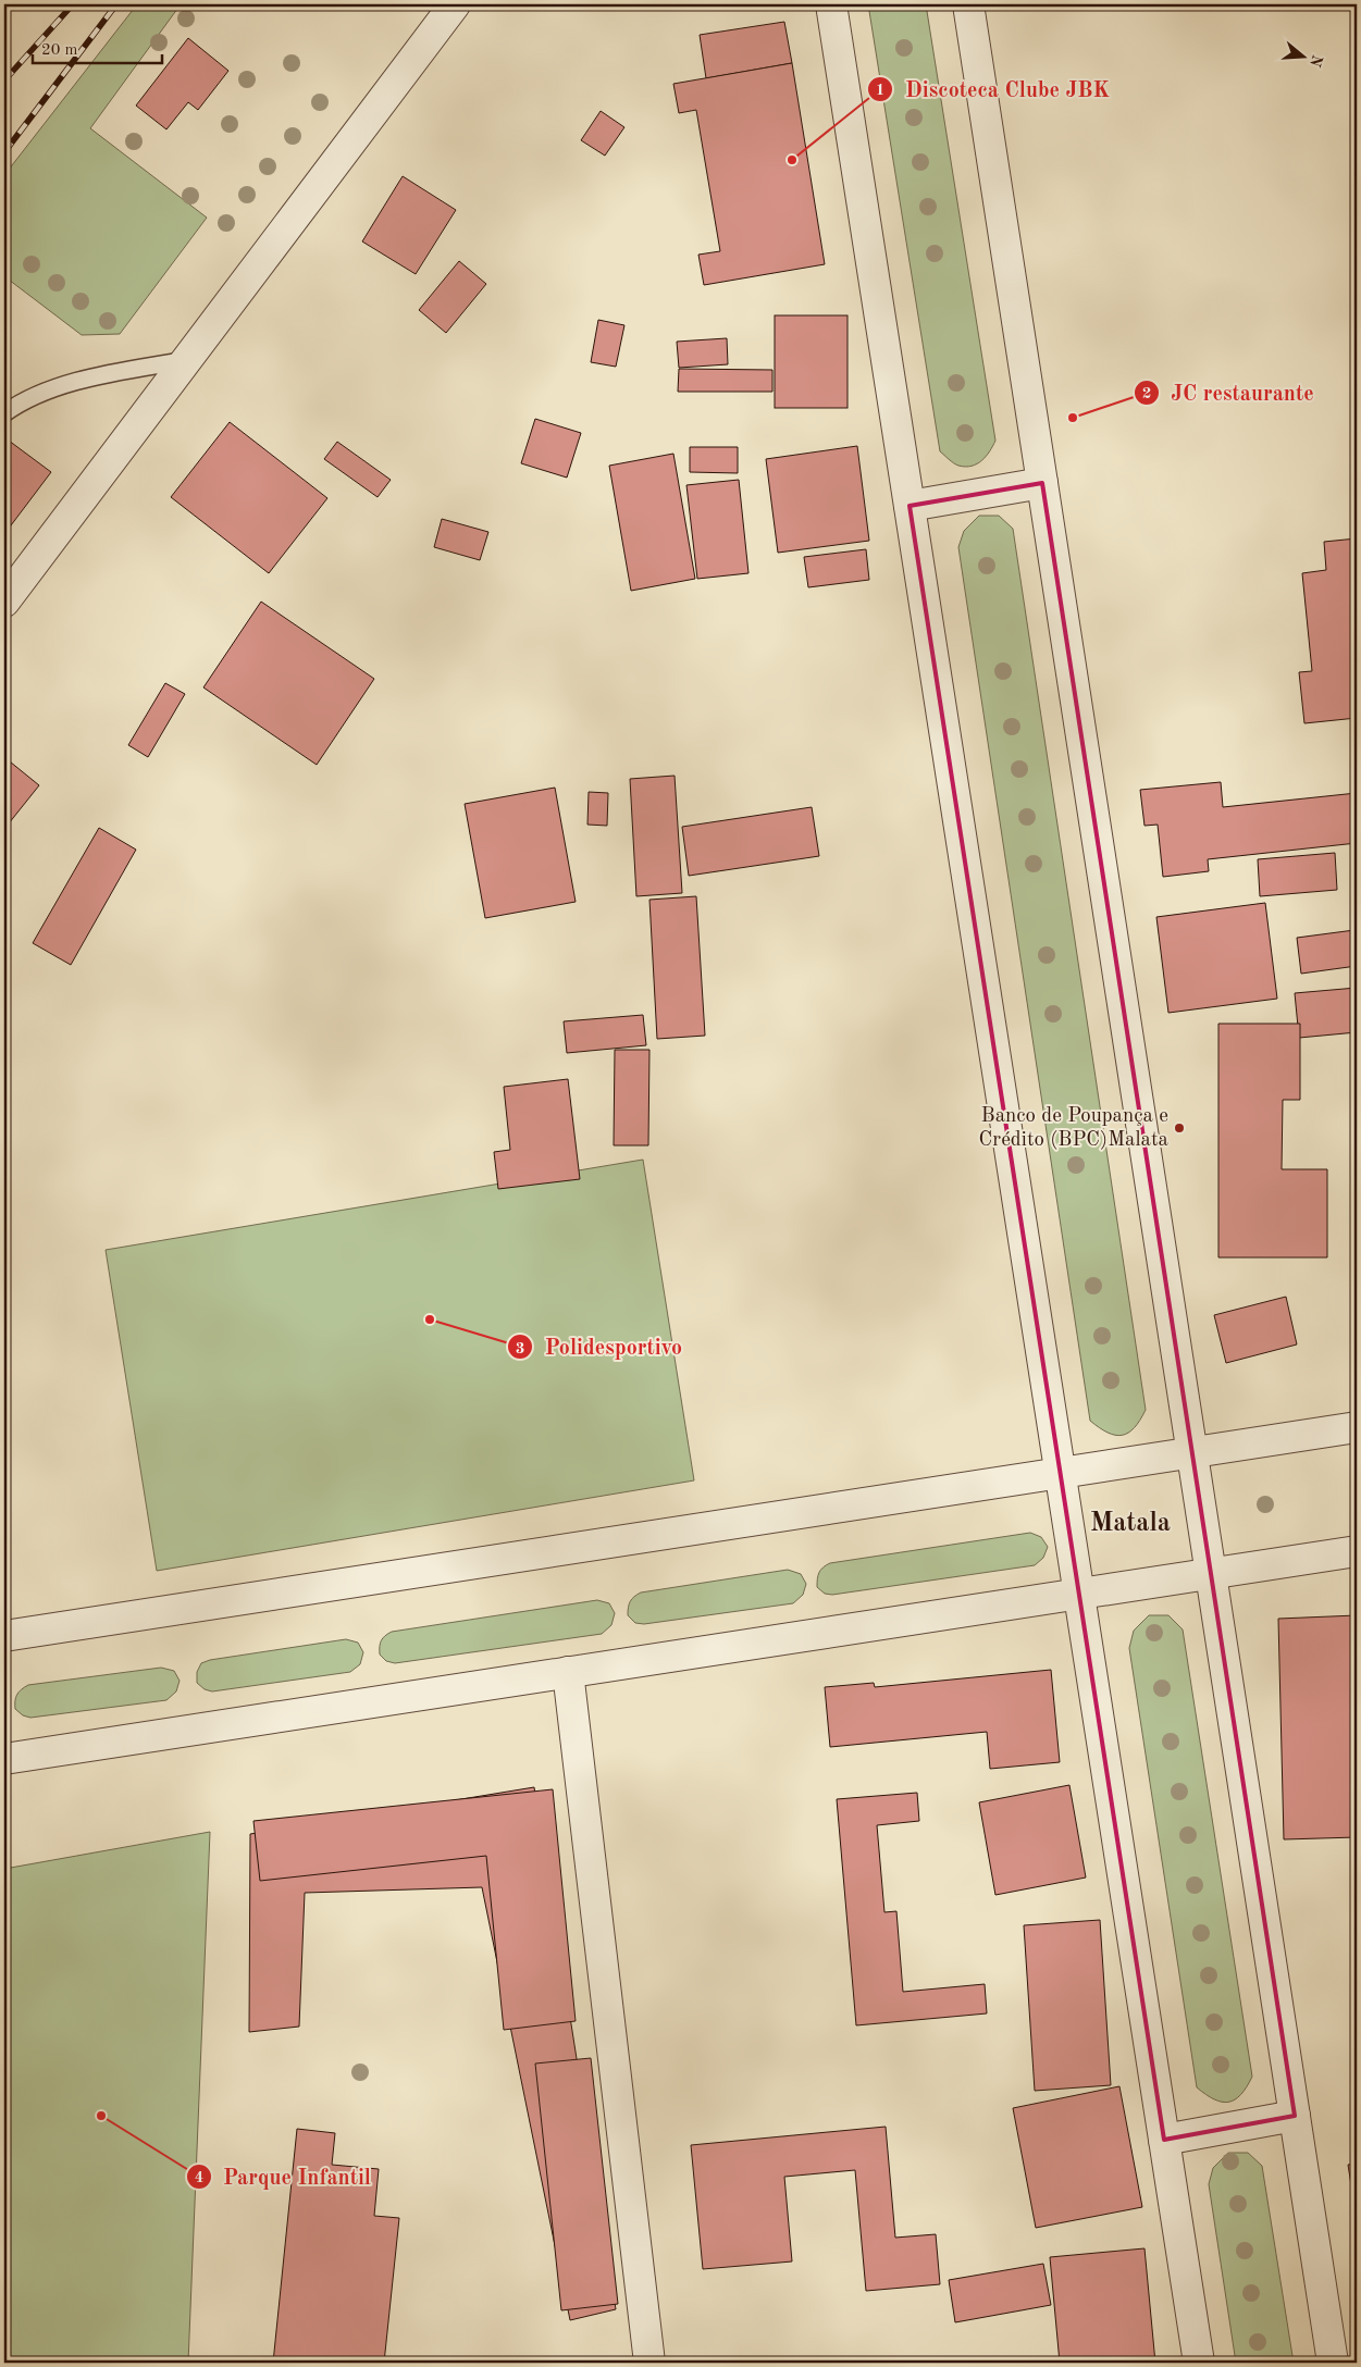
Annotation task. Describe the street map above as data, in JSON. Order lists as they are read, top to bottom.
{
  "districts": ["Matala"],
  "places": [
    "Discoteca Clube JBK",
    "JC restaurante",
    "Banco de Poupança e Crédito (BPC)Malata",
    "Polidesportivo",
    "Parque Infantil"
  ],
  "scale_bar": "20 m",
  "north": "right"
}
